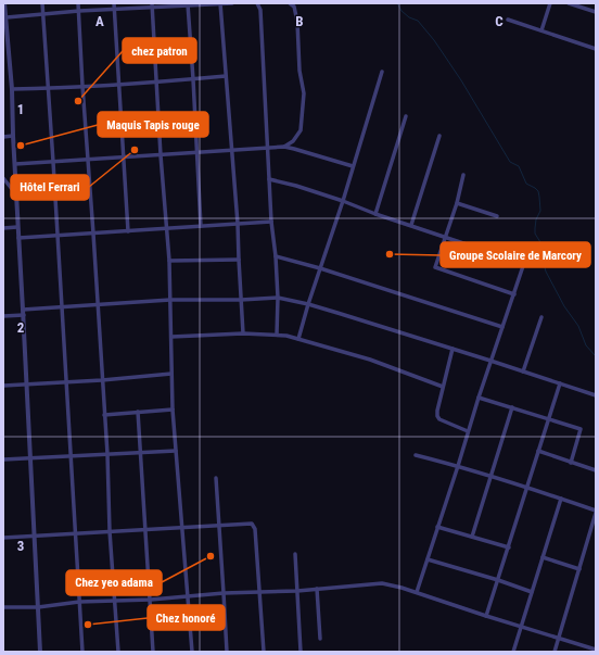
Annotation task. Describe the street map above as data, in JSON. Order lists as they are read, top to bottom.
{
  "places": [
    "chez patron",
    "Maquis Tapis rouge",
    "Hôtel Ferrari",
    "Groupe Scolaire de Marcory",
    "Chez yeo adama",
    "Chez honoré"
  ],
  "grid": {
    "columns": ["A", "B", "C"],
    "rows": ["1", "2", "3"]
  }
}
